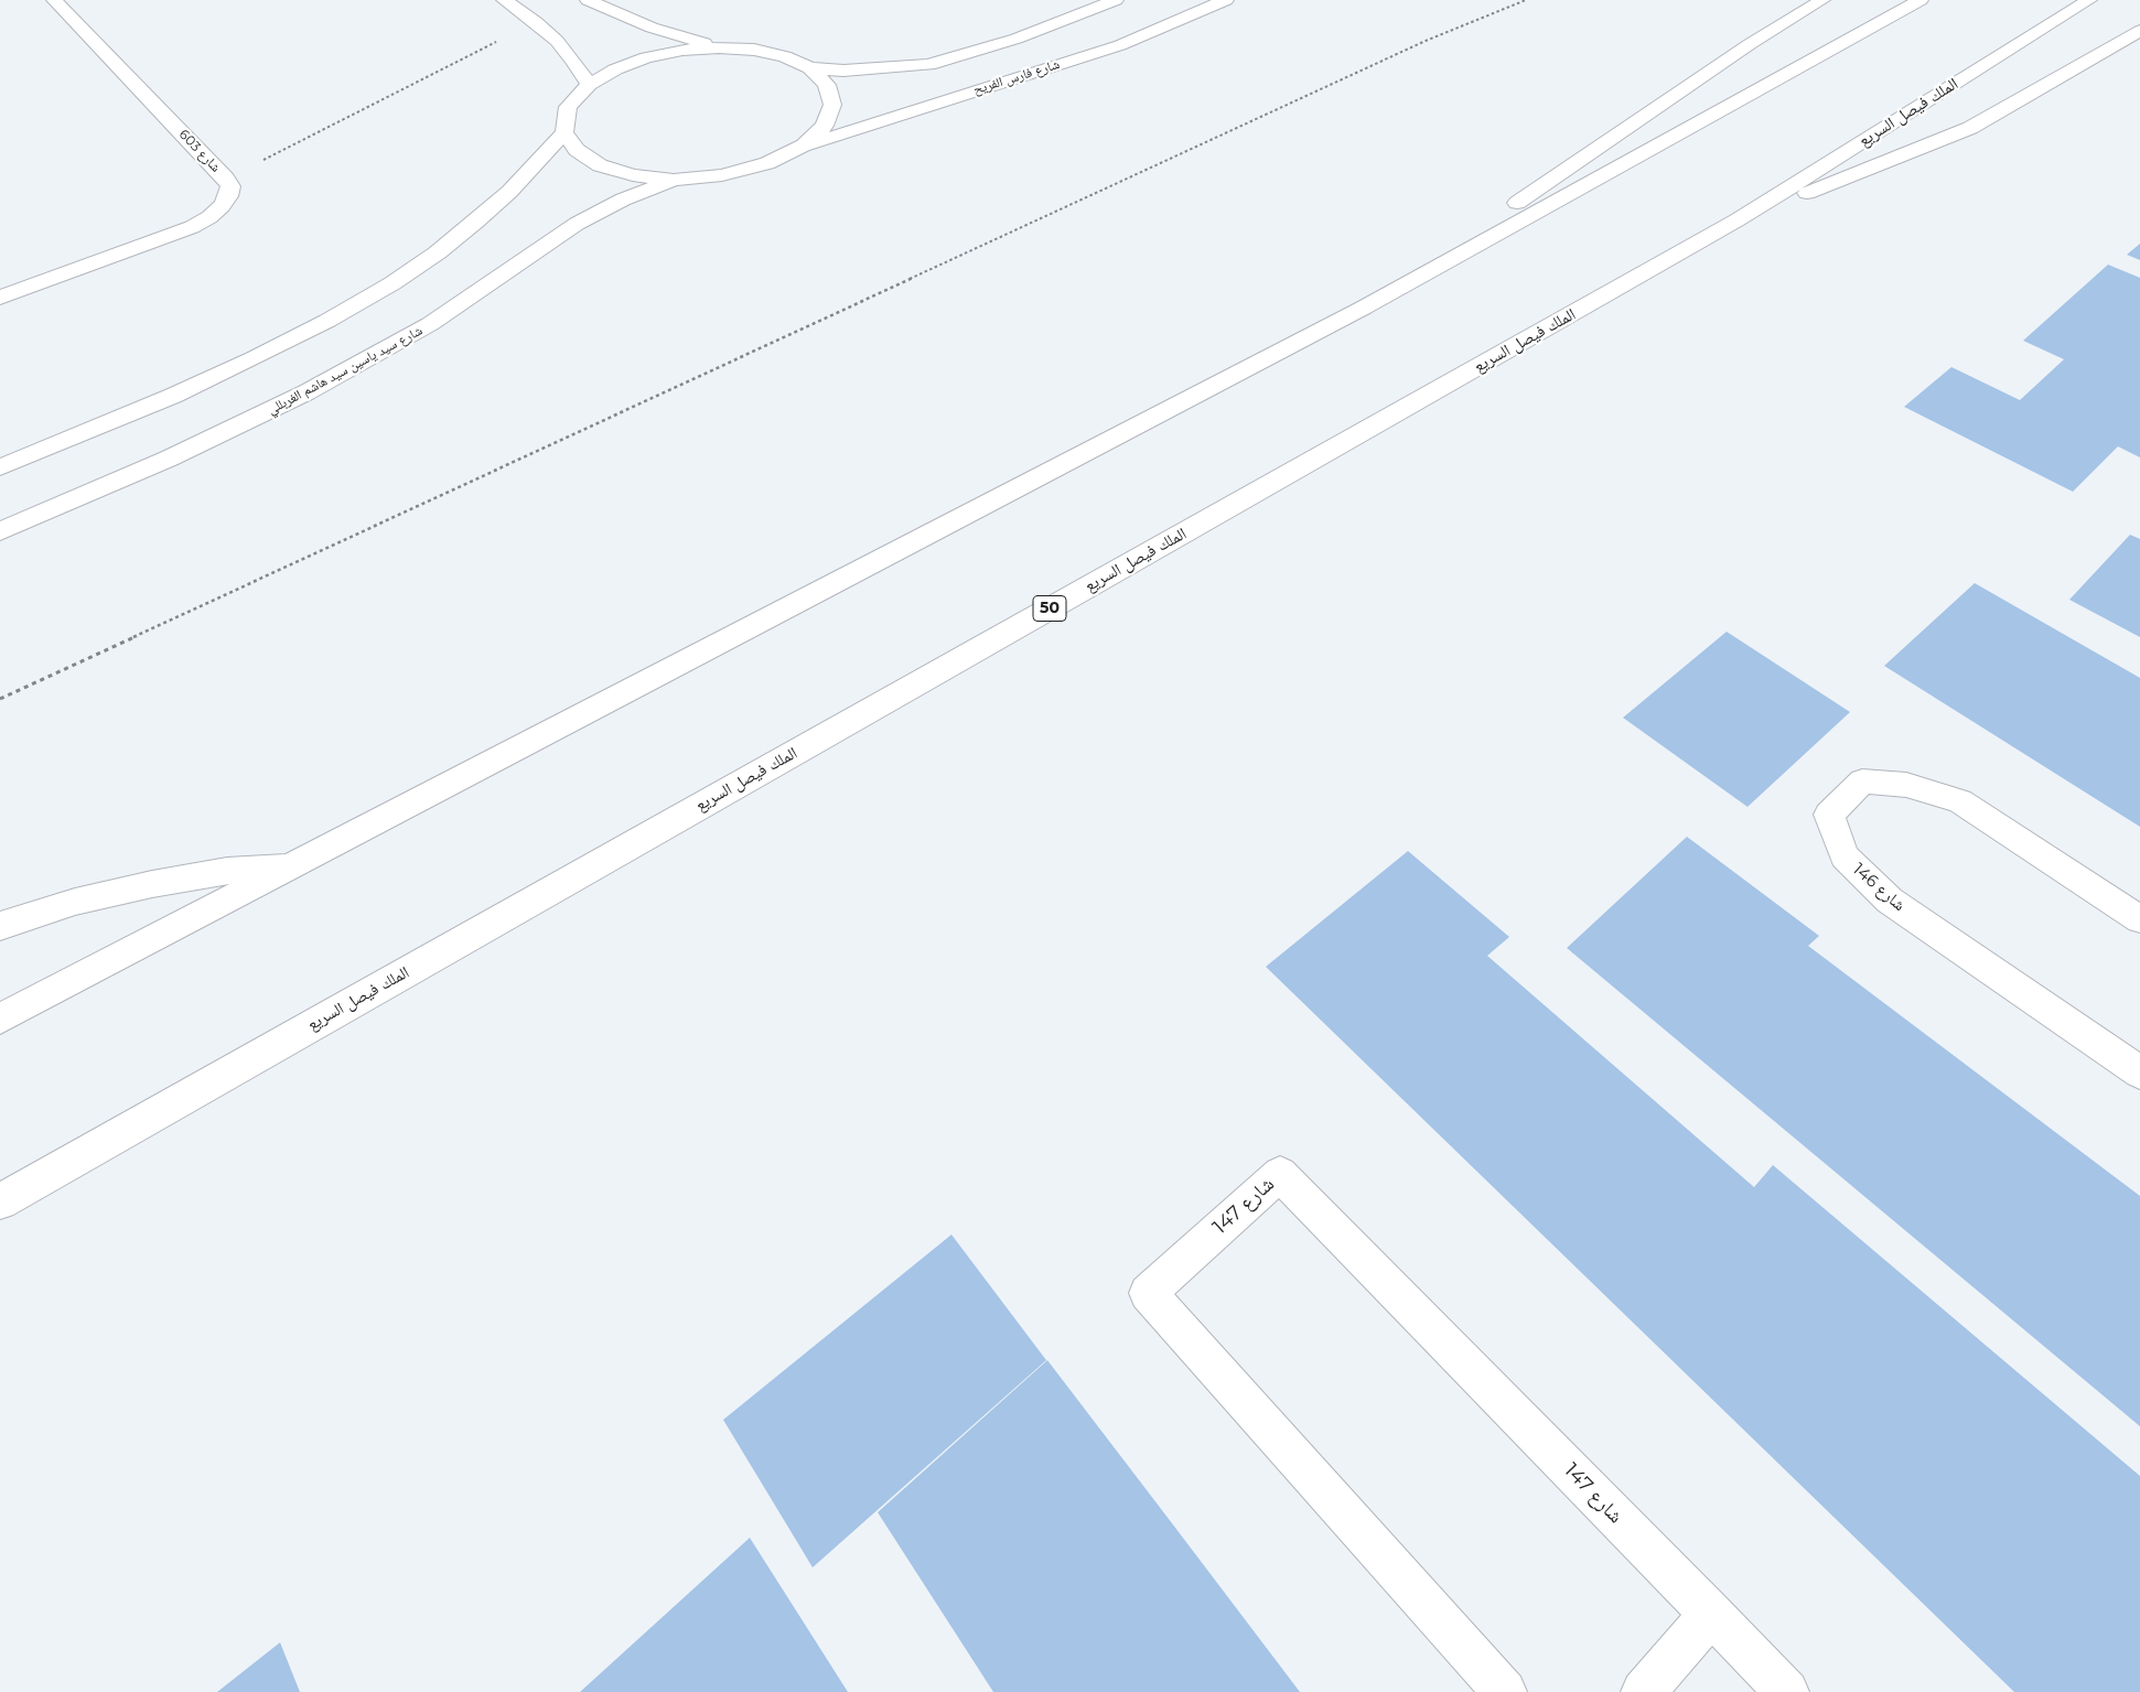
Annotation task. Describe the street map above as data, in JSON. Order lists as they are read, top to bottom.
{
  "streets": {
    "main road": [
      "شارع فارس الفريح",
      "الملك فيصل السريع",
      "شارع 603",
      "شارع سيد ياسين سيد هاشم الغربللي",
      "50",
      "شارع 146",
      "شارع 147"
    ]
  }
}
